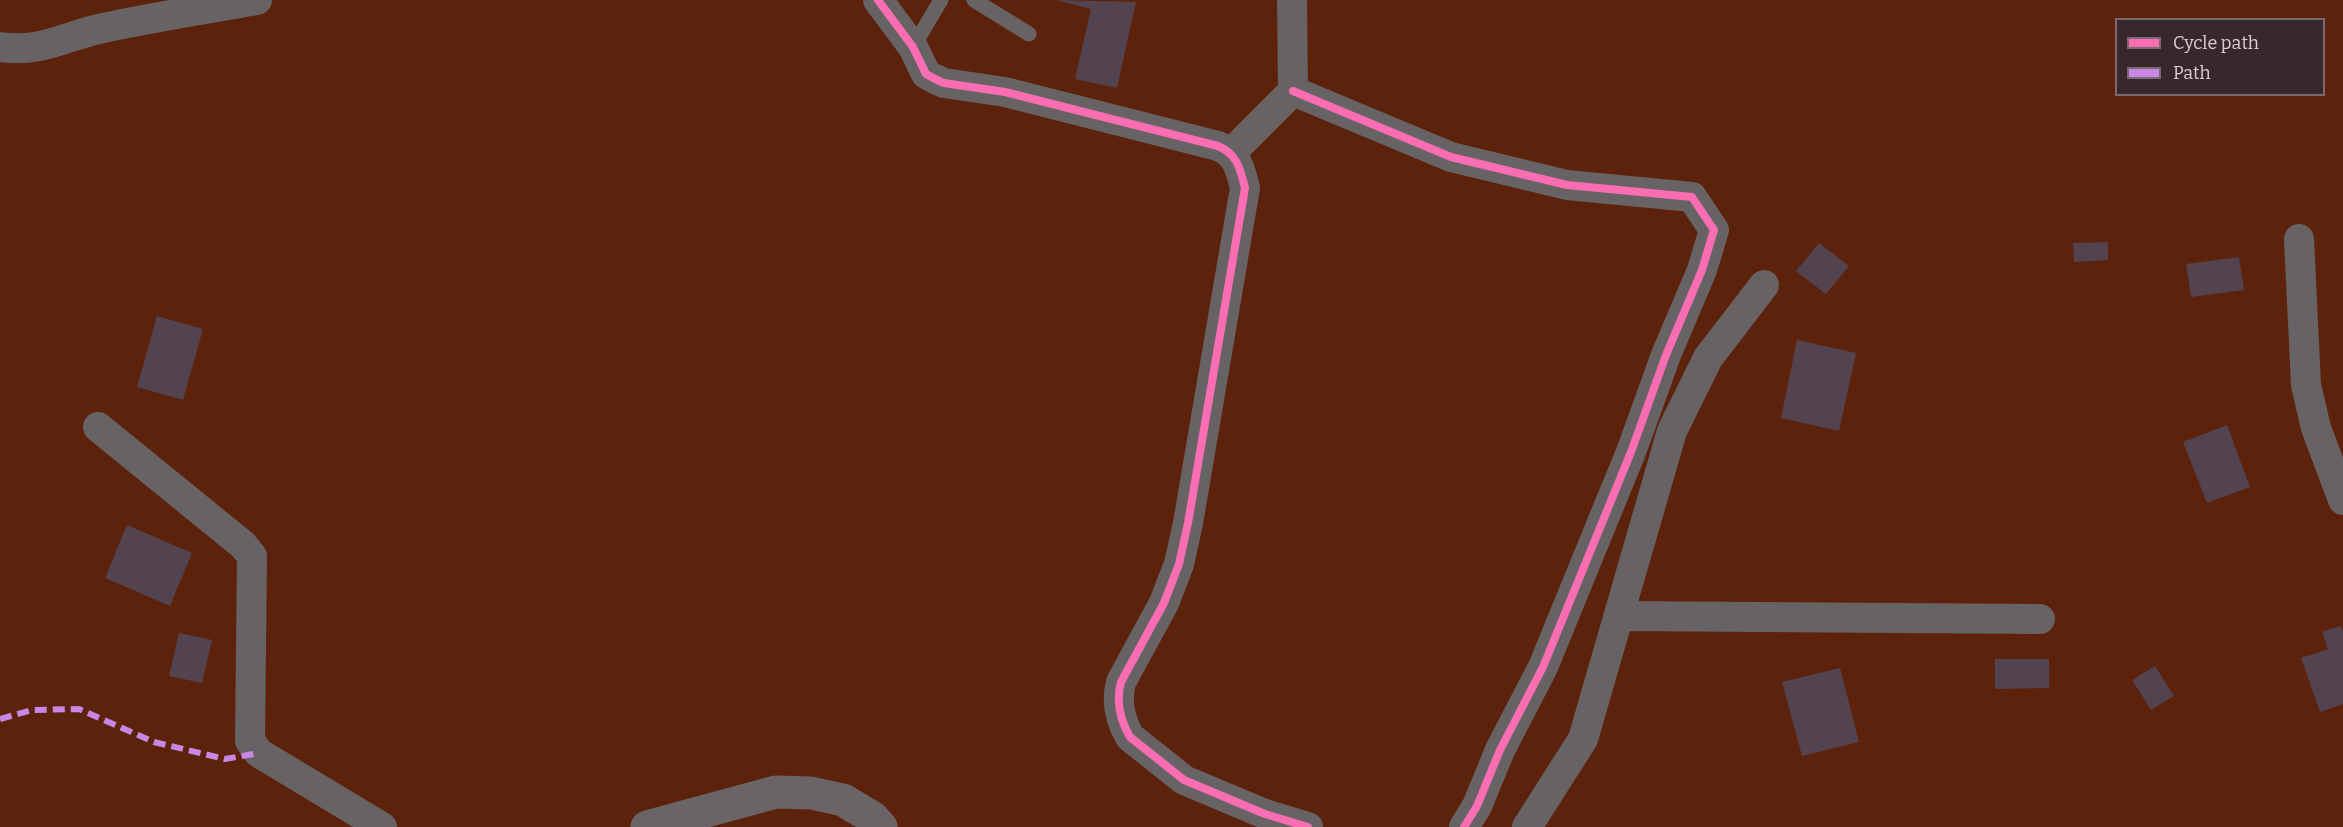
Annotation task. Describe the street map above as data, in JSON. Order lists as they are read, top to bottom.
{
  "legend": ["Cycle path", "Path"]
}
